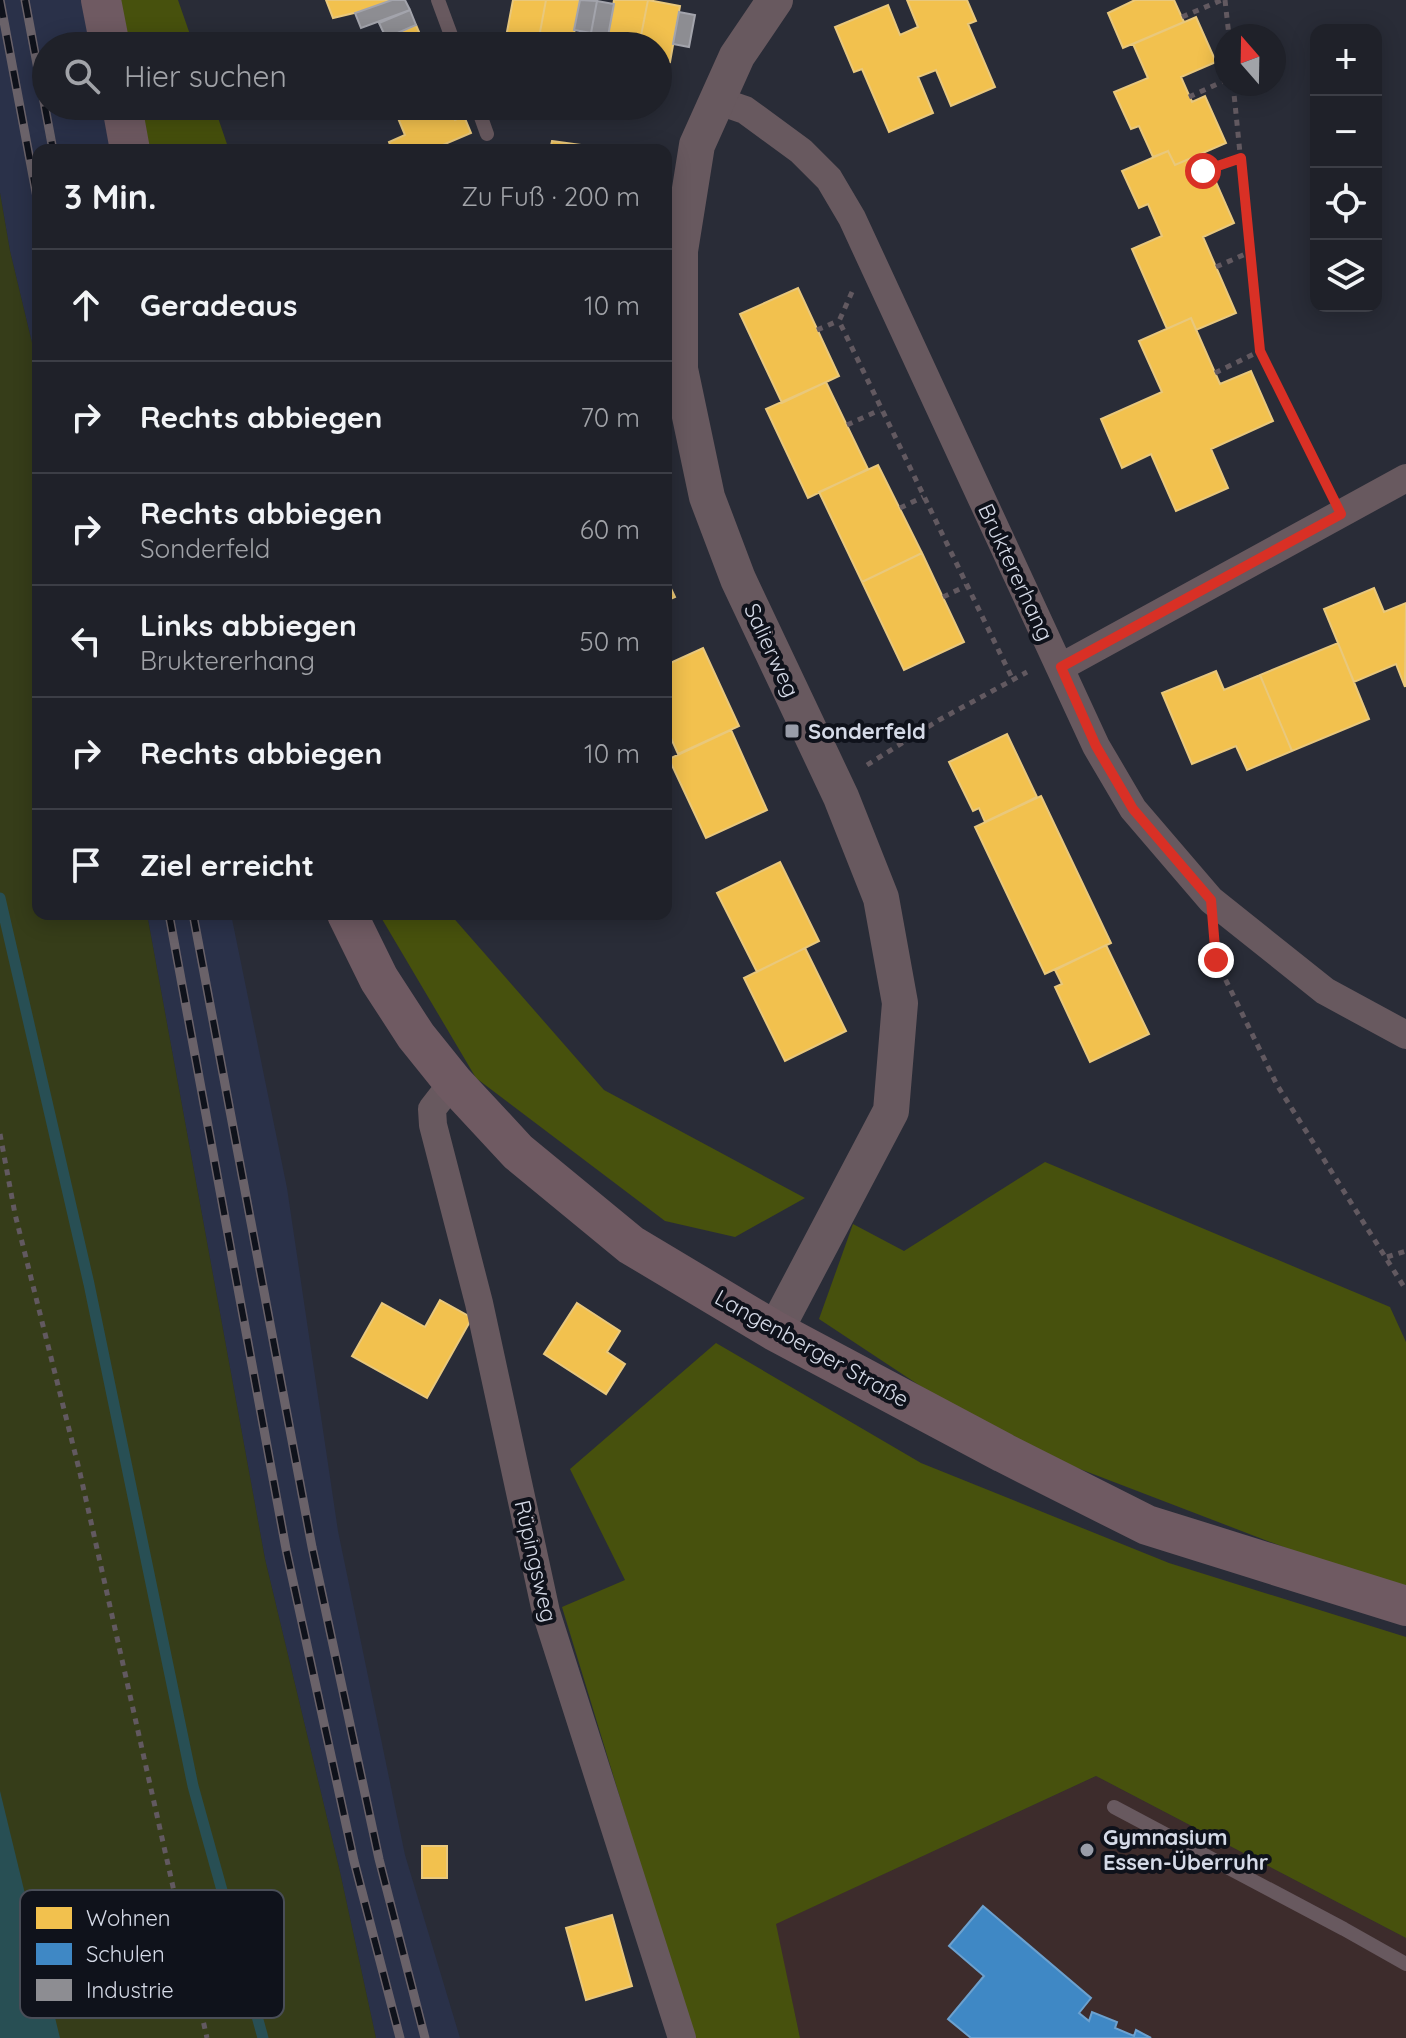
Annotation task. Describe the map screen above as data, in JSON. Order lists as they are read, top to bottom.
{
  "streets": {
    "main road": ["Langenberger Straße"],
    "street": ["Bruktererhang", "Salierweg", "Rüpingsweg"]
  },
  "crossings": [
    ["Bruktererhang", "Salierweg"],
    ["Salierweg", "Langenberger Straße"],
    ["Langenberger Straße", "Rüpingsweg"]
  ],
  "places": {
    "transit": ["Sonderfeld"],
    "other": ["Gymnasium Essen-Überruhr"]
  },
  "legend": ["Wohnen", "Schulen", "Industrie"],
  "north": "top",
  "page": {
    "map_buttons": ["+", "−"],
    "search": "Hier suchen",
    "heading": ["3 Min.", "Zu Fuß · 200 m"],
    "list": [
      ["Geradeaus", "10 m"],
      ["Rechts abbiegen", "70 m"],
      ["Rechts abbiegen", "Sonderfeld", "60 m"],
      ["Links abbiegen", "Bruktererhang", "50 m"],
      ["Rechts abbiegen", "10 m"],
      "Ziel erreicht"
    ]
  }
}
